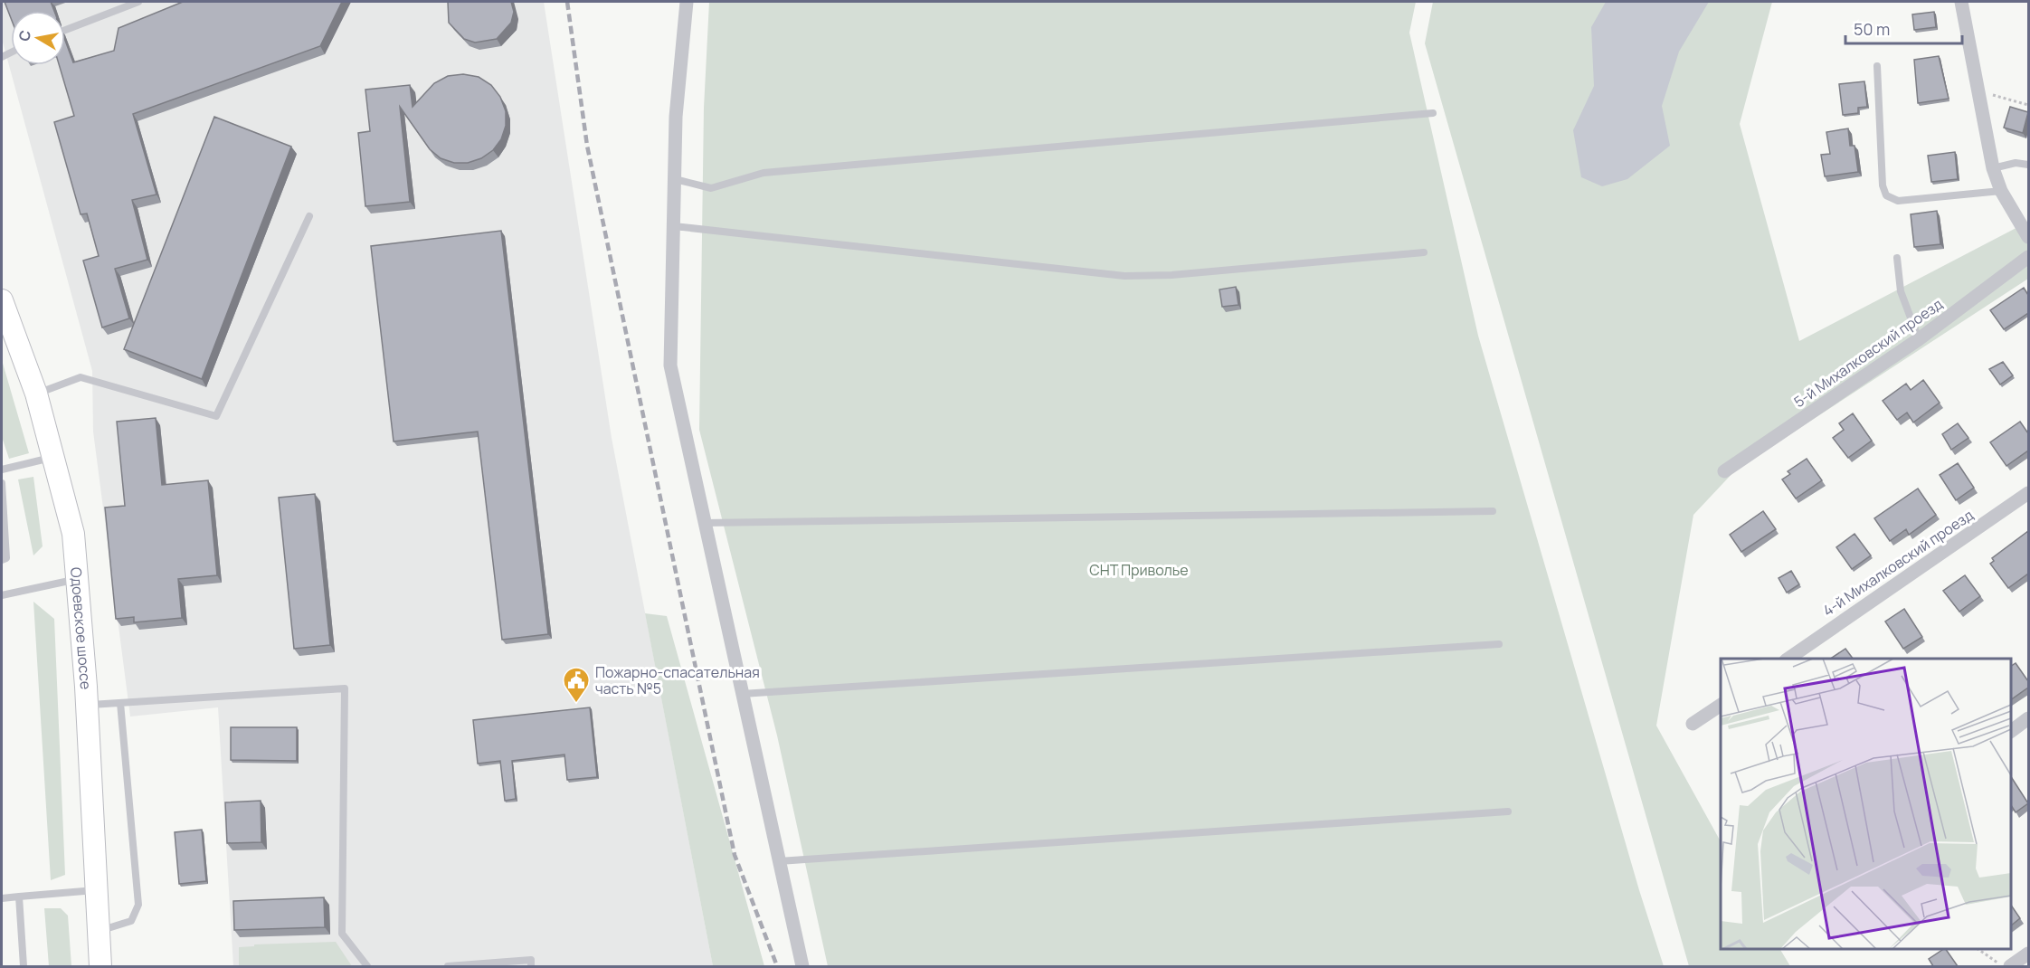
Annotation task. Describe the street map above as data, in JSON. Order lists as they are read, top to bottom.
{
  "streets": {
    "main road": ["Одоевское шоссе"],
    "street": ["5-й Михалковский проезд", "4-й Михалковский проезд"]
  },
  "parks": ["СНТ Приволье"],
  "places": {
    "public building": ["Пожарно-спасательная часть №5"]
  },
  "scale_bar": "50 m",
  "north": "left"
}
